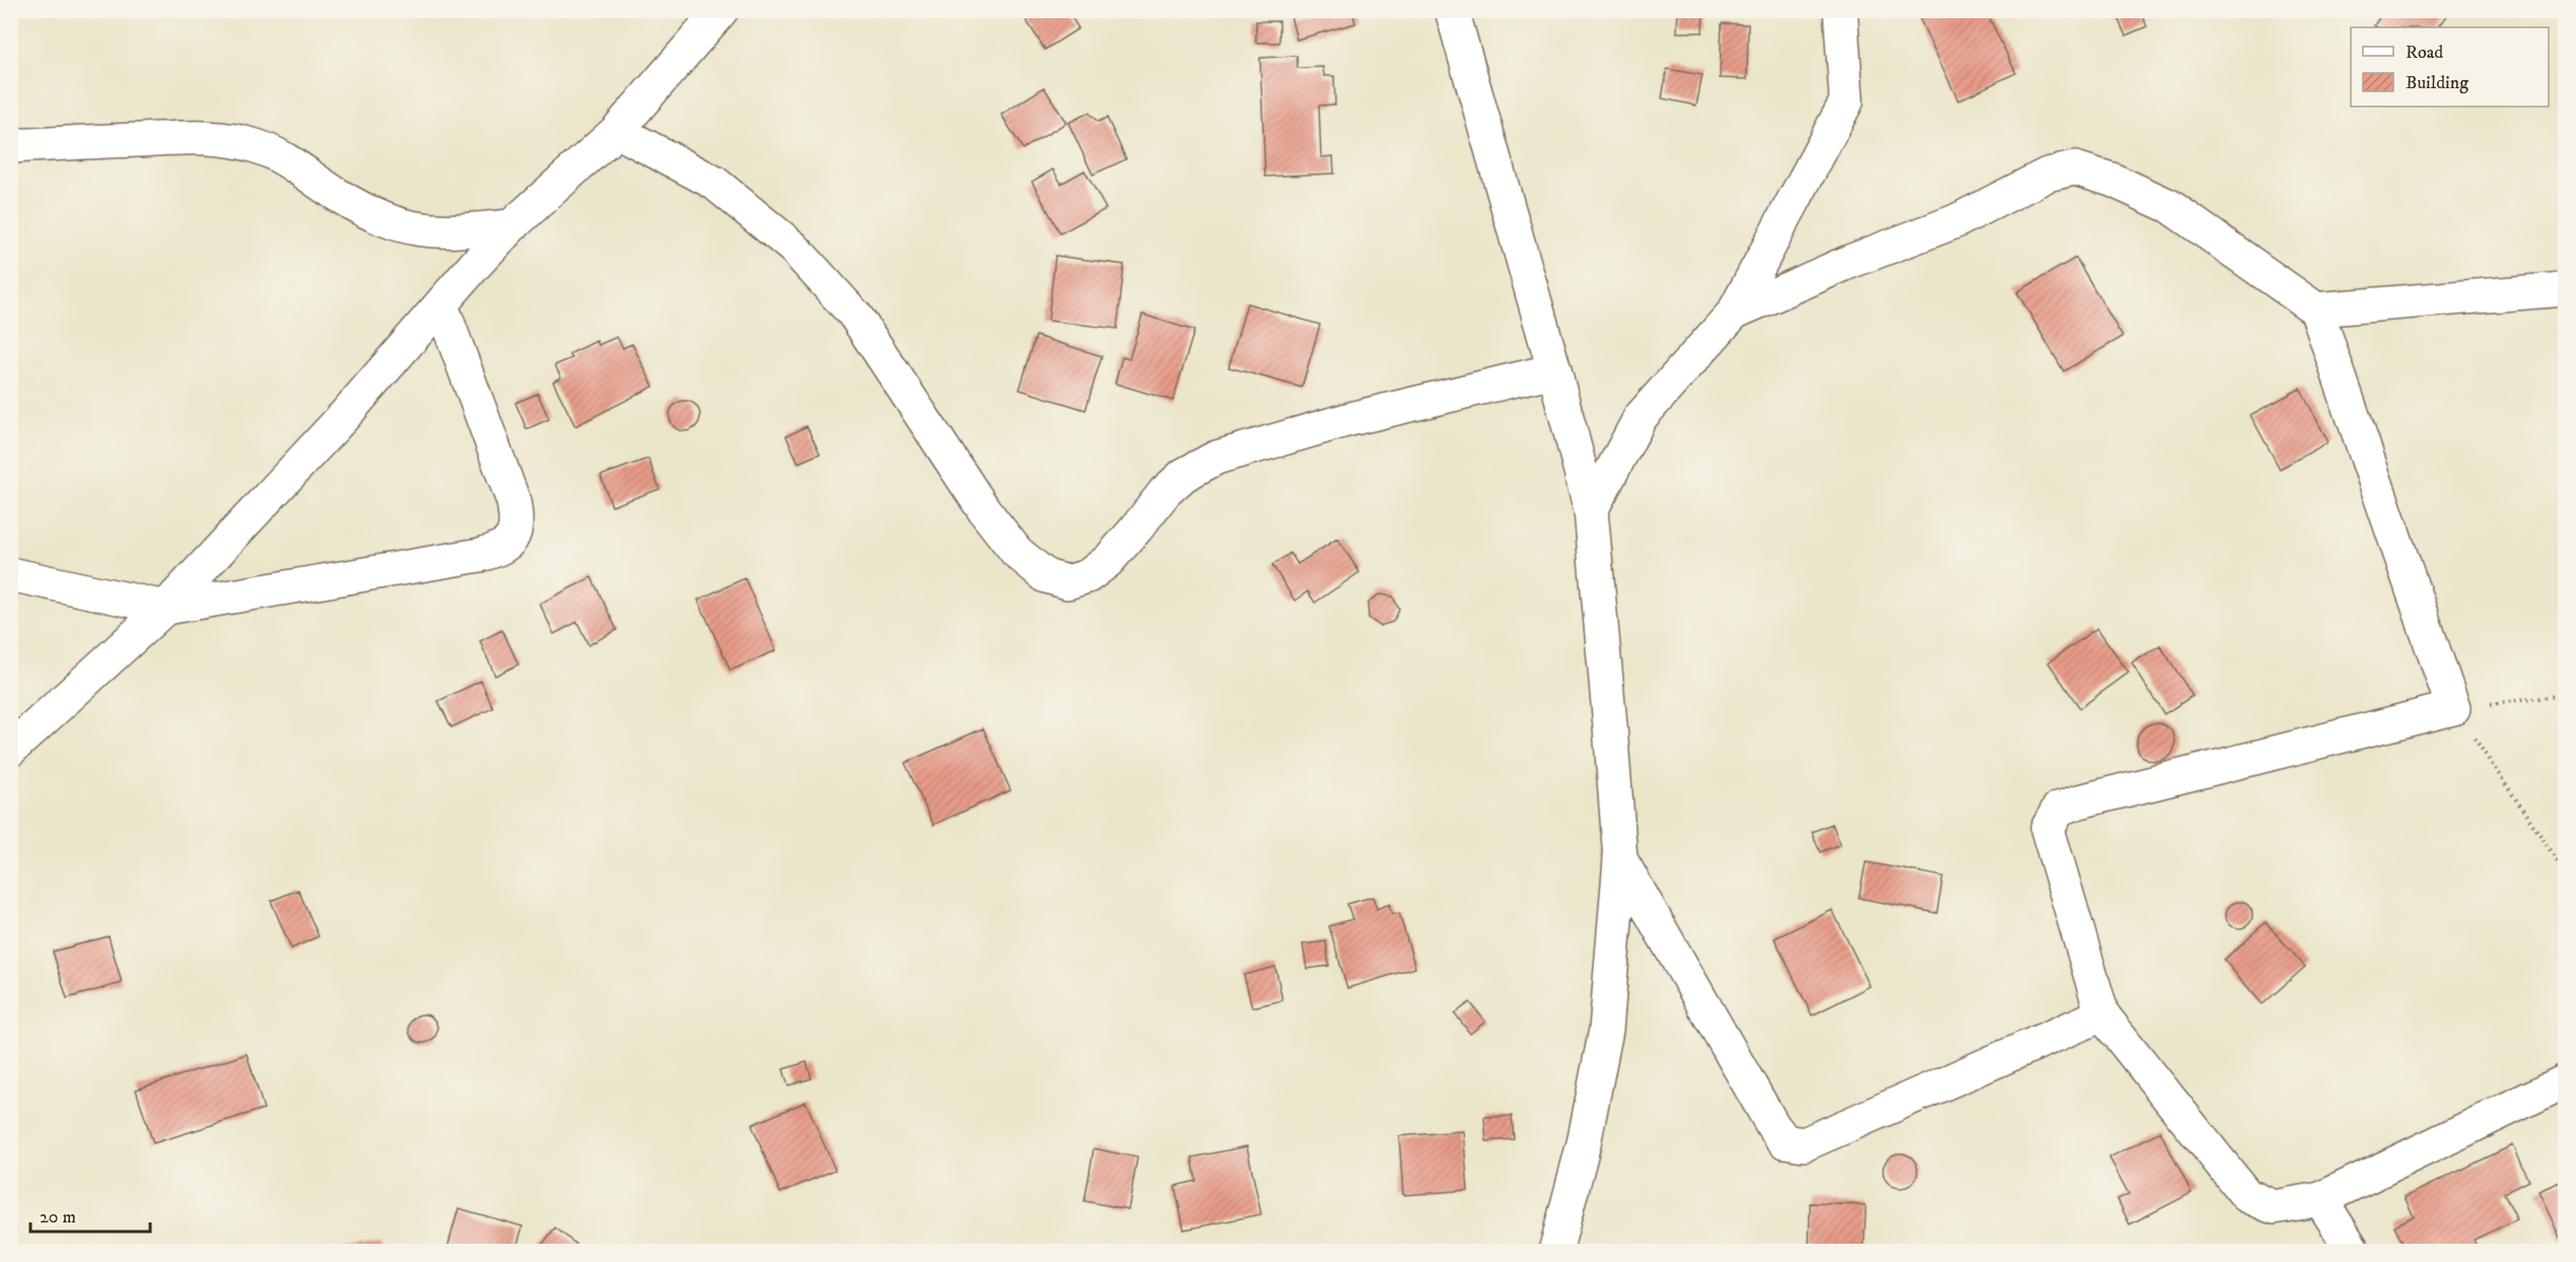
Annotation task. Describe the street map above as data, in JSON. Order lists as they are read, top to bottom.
{
  "legend": ["Road", "Building"],
  "scale_bar": "20 m"
}
